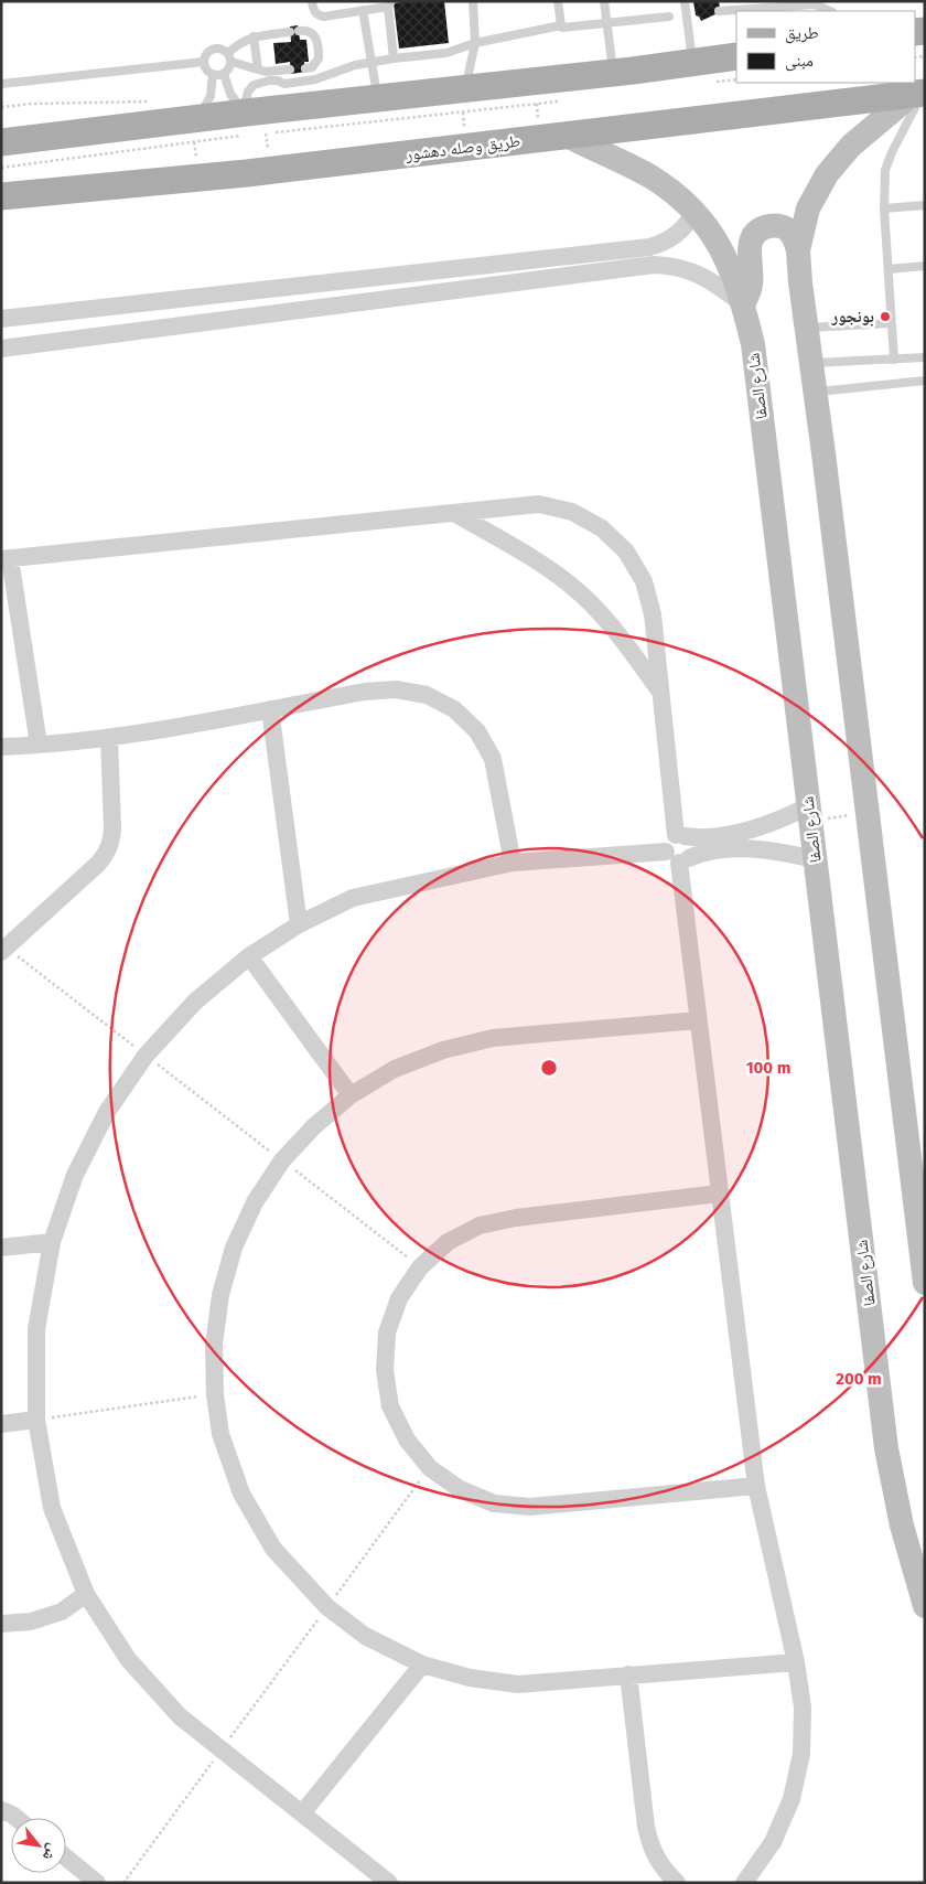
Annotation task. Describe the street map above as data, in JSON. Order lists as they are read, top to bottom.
{
  "streets": {
    "main road": ["طريق وصله دهشور"],
    "street": ["شارع الصفا"]
  },
  "crossings": [
    ["طريق وصله دهشور", "شارع الصفا"]
  ],
  "places": ["بونجور"],
  "legend": ["طريق", "مبنى"],
  "north": "bottom right",
  "rings": ["100 m", "200 m"]
}
